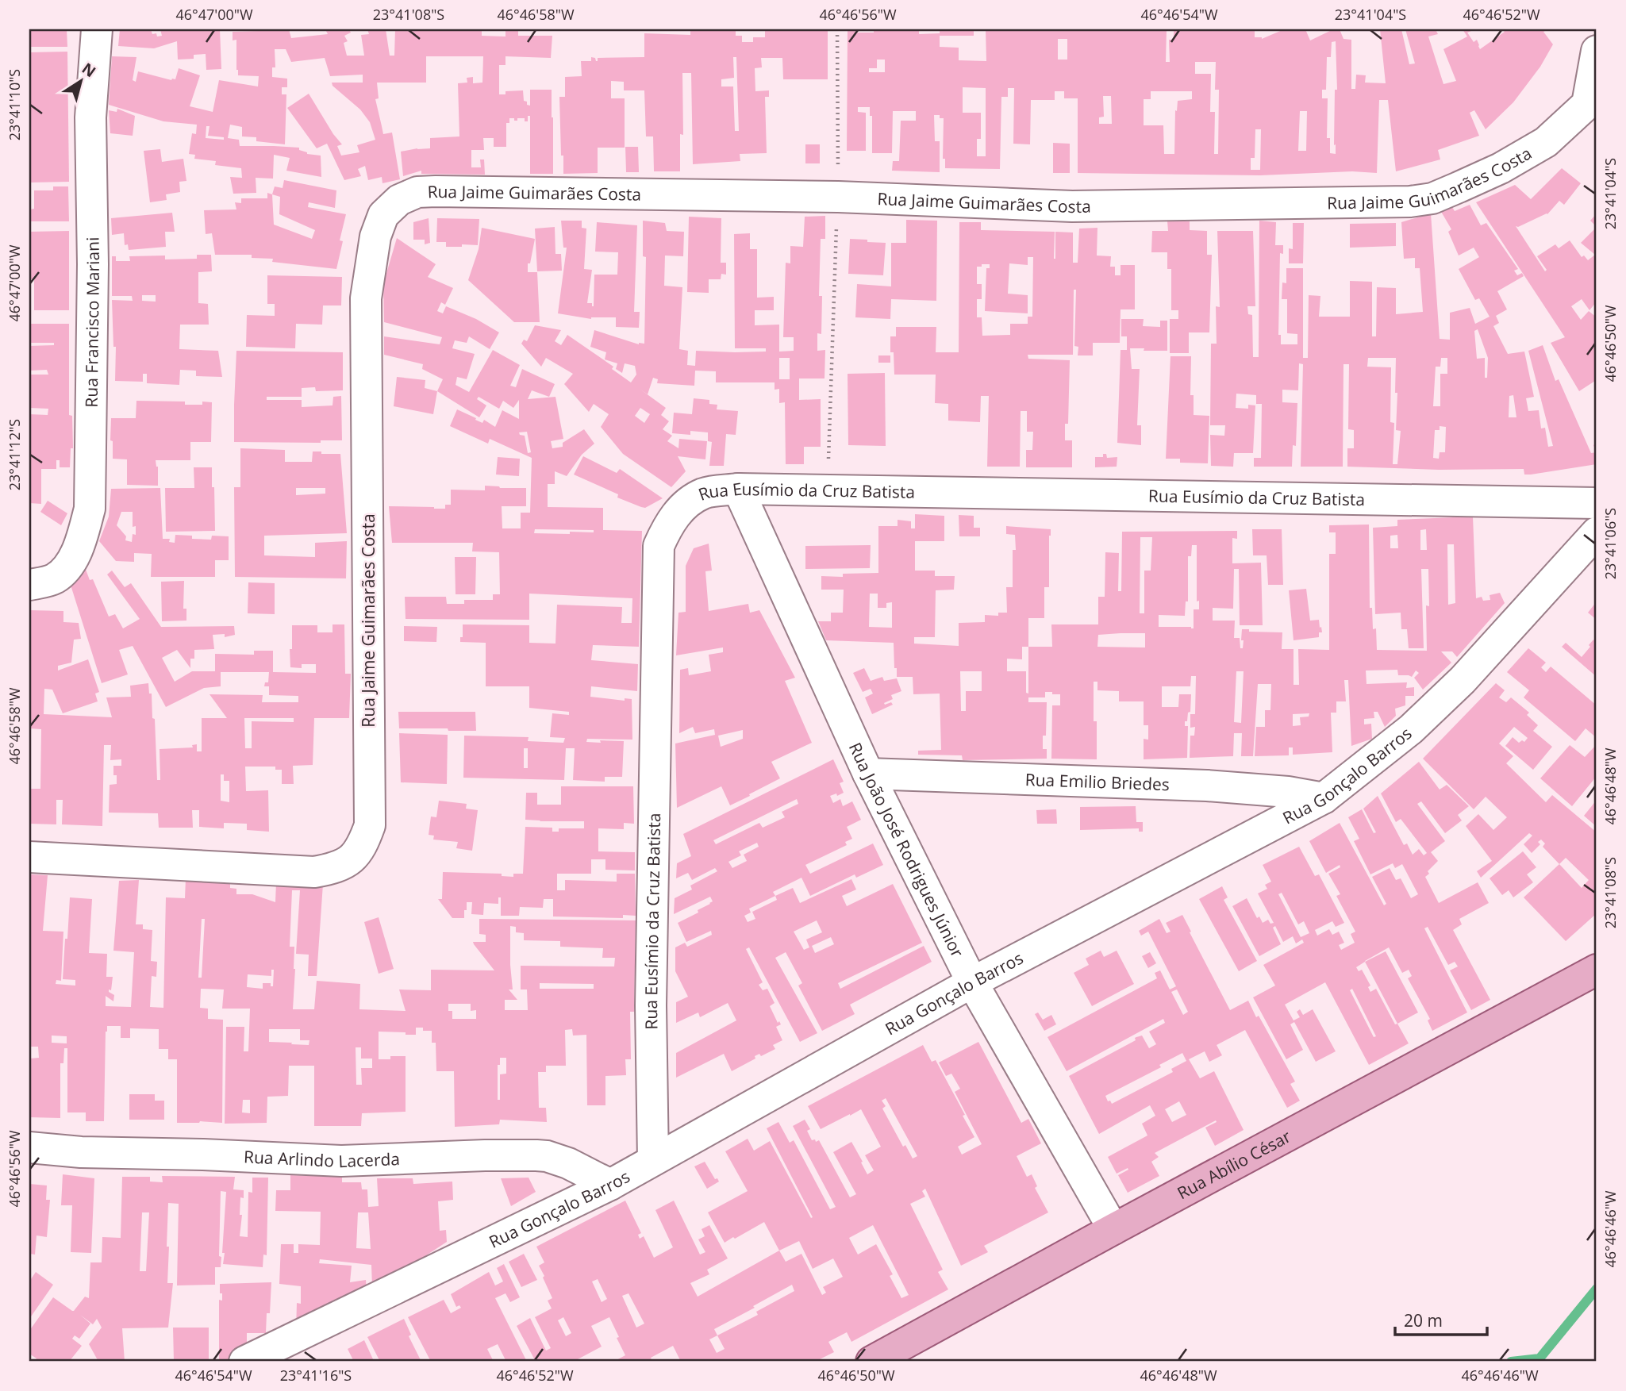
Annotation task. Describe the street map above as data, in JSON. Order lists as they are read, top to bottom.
{
  "streets": {
    "main road": ["Rua Abílio César"],
    "street": [
      "Rua Jaime Guimarães Costa",
      "Rua Francisco Mariani",
      "Rua Eusímio da Cruz Batista",
      "Rua Gonçalo Barros",
      "Rua Emilio Briedes",
      "Rua João José Rodrigues Júnior",
      "Rua Arlindo Lacerda"
    ]
  },
  "crossings": [
    ["Rua Eusímio da Cruz Batista", "Rua Gonçalo Barros"],
    ["Rua Eusímio da Cruz Batista", "Rua João José Rodrigues Júnior"],
    ["Rua Gonçalo Barros", "Rua Emilio Briedes"],
    ["Rua Gonçalo Barros", "Rua João José Rodrigues Júnior"],
    ["Rua Gonçalo Barros", "Rua Arlindo Lacerda"],
    ["Rua Emilio Briedes", "Rua João José Rodrigues Júnior"],
    ["Rua João José Rodrigues Júnior", "Rua Abílio César"]
  ],
  "scale_bar": "20 m",
  "north": "top right",
  "coordinates": [
    "46°47'00\"W",
    "23°41'08\"S",
    "46°46'58\"W",
    "46°46'56\"W",
    "46°46'54\"W",
    "23°41'04\"S",
    "46°46'52\"W",
    "23°41'10\"S",
    "46°46'50\"W",
    "23°41'12\"S",
    "23°41'06\"S",
    "46°46'48\"W",
    "46°46'46\"W",
    "23°41'16\"S"
  ]
}
